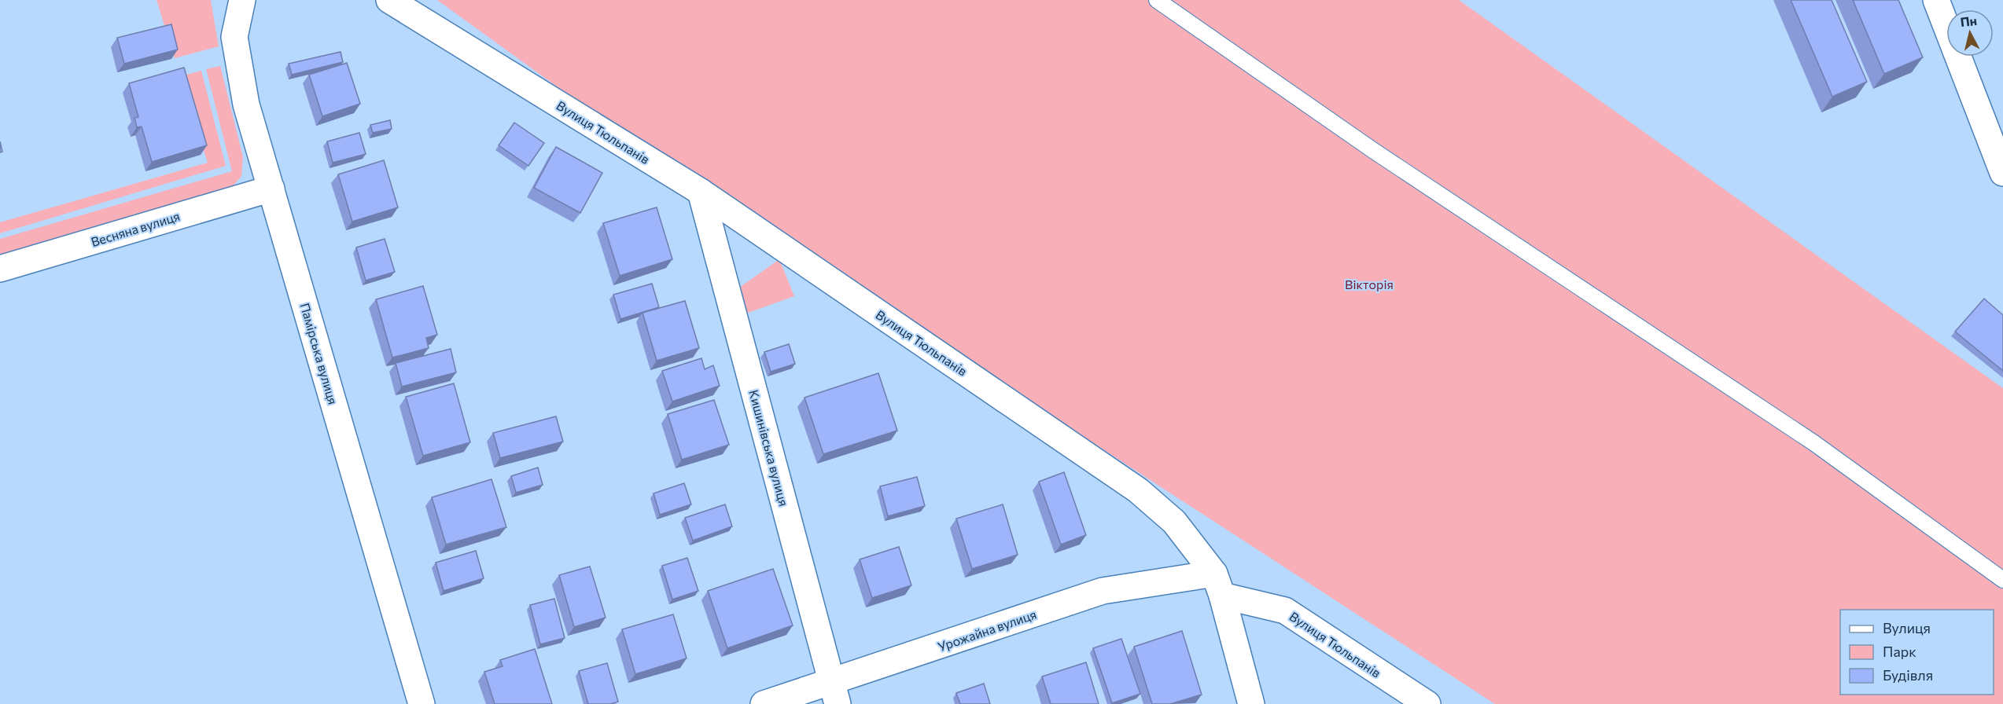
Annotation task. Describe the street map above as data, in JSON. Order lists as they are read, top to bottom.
{
  "streets": {
    "street": [
      "Вулиця Тюльпанів",
      "Весняна вулиця",
      "Памірська вулиця",
      "Кишинівська вулиця",
      "Урожайна вулиця"
    ]
  },
  "crossings": [
    ["Вулиця Тюльпанів", "Кишинівська вулиця"],
    ["Вулиця Тюльпанів", "Урожайна вулиця"],
    ["Весняна вулиця", "Памірська вулиця"],
    ["Кишинівська вулиця", "Урожайна вулиця"]
  ],
  "parks": ["Вікторія"],
  "legend": ["Вулиця", "Парк", "Будівля"],
  "north": "top"
}
